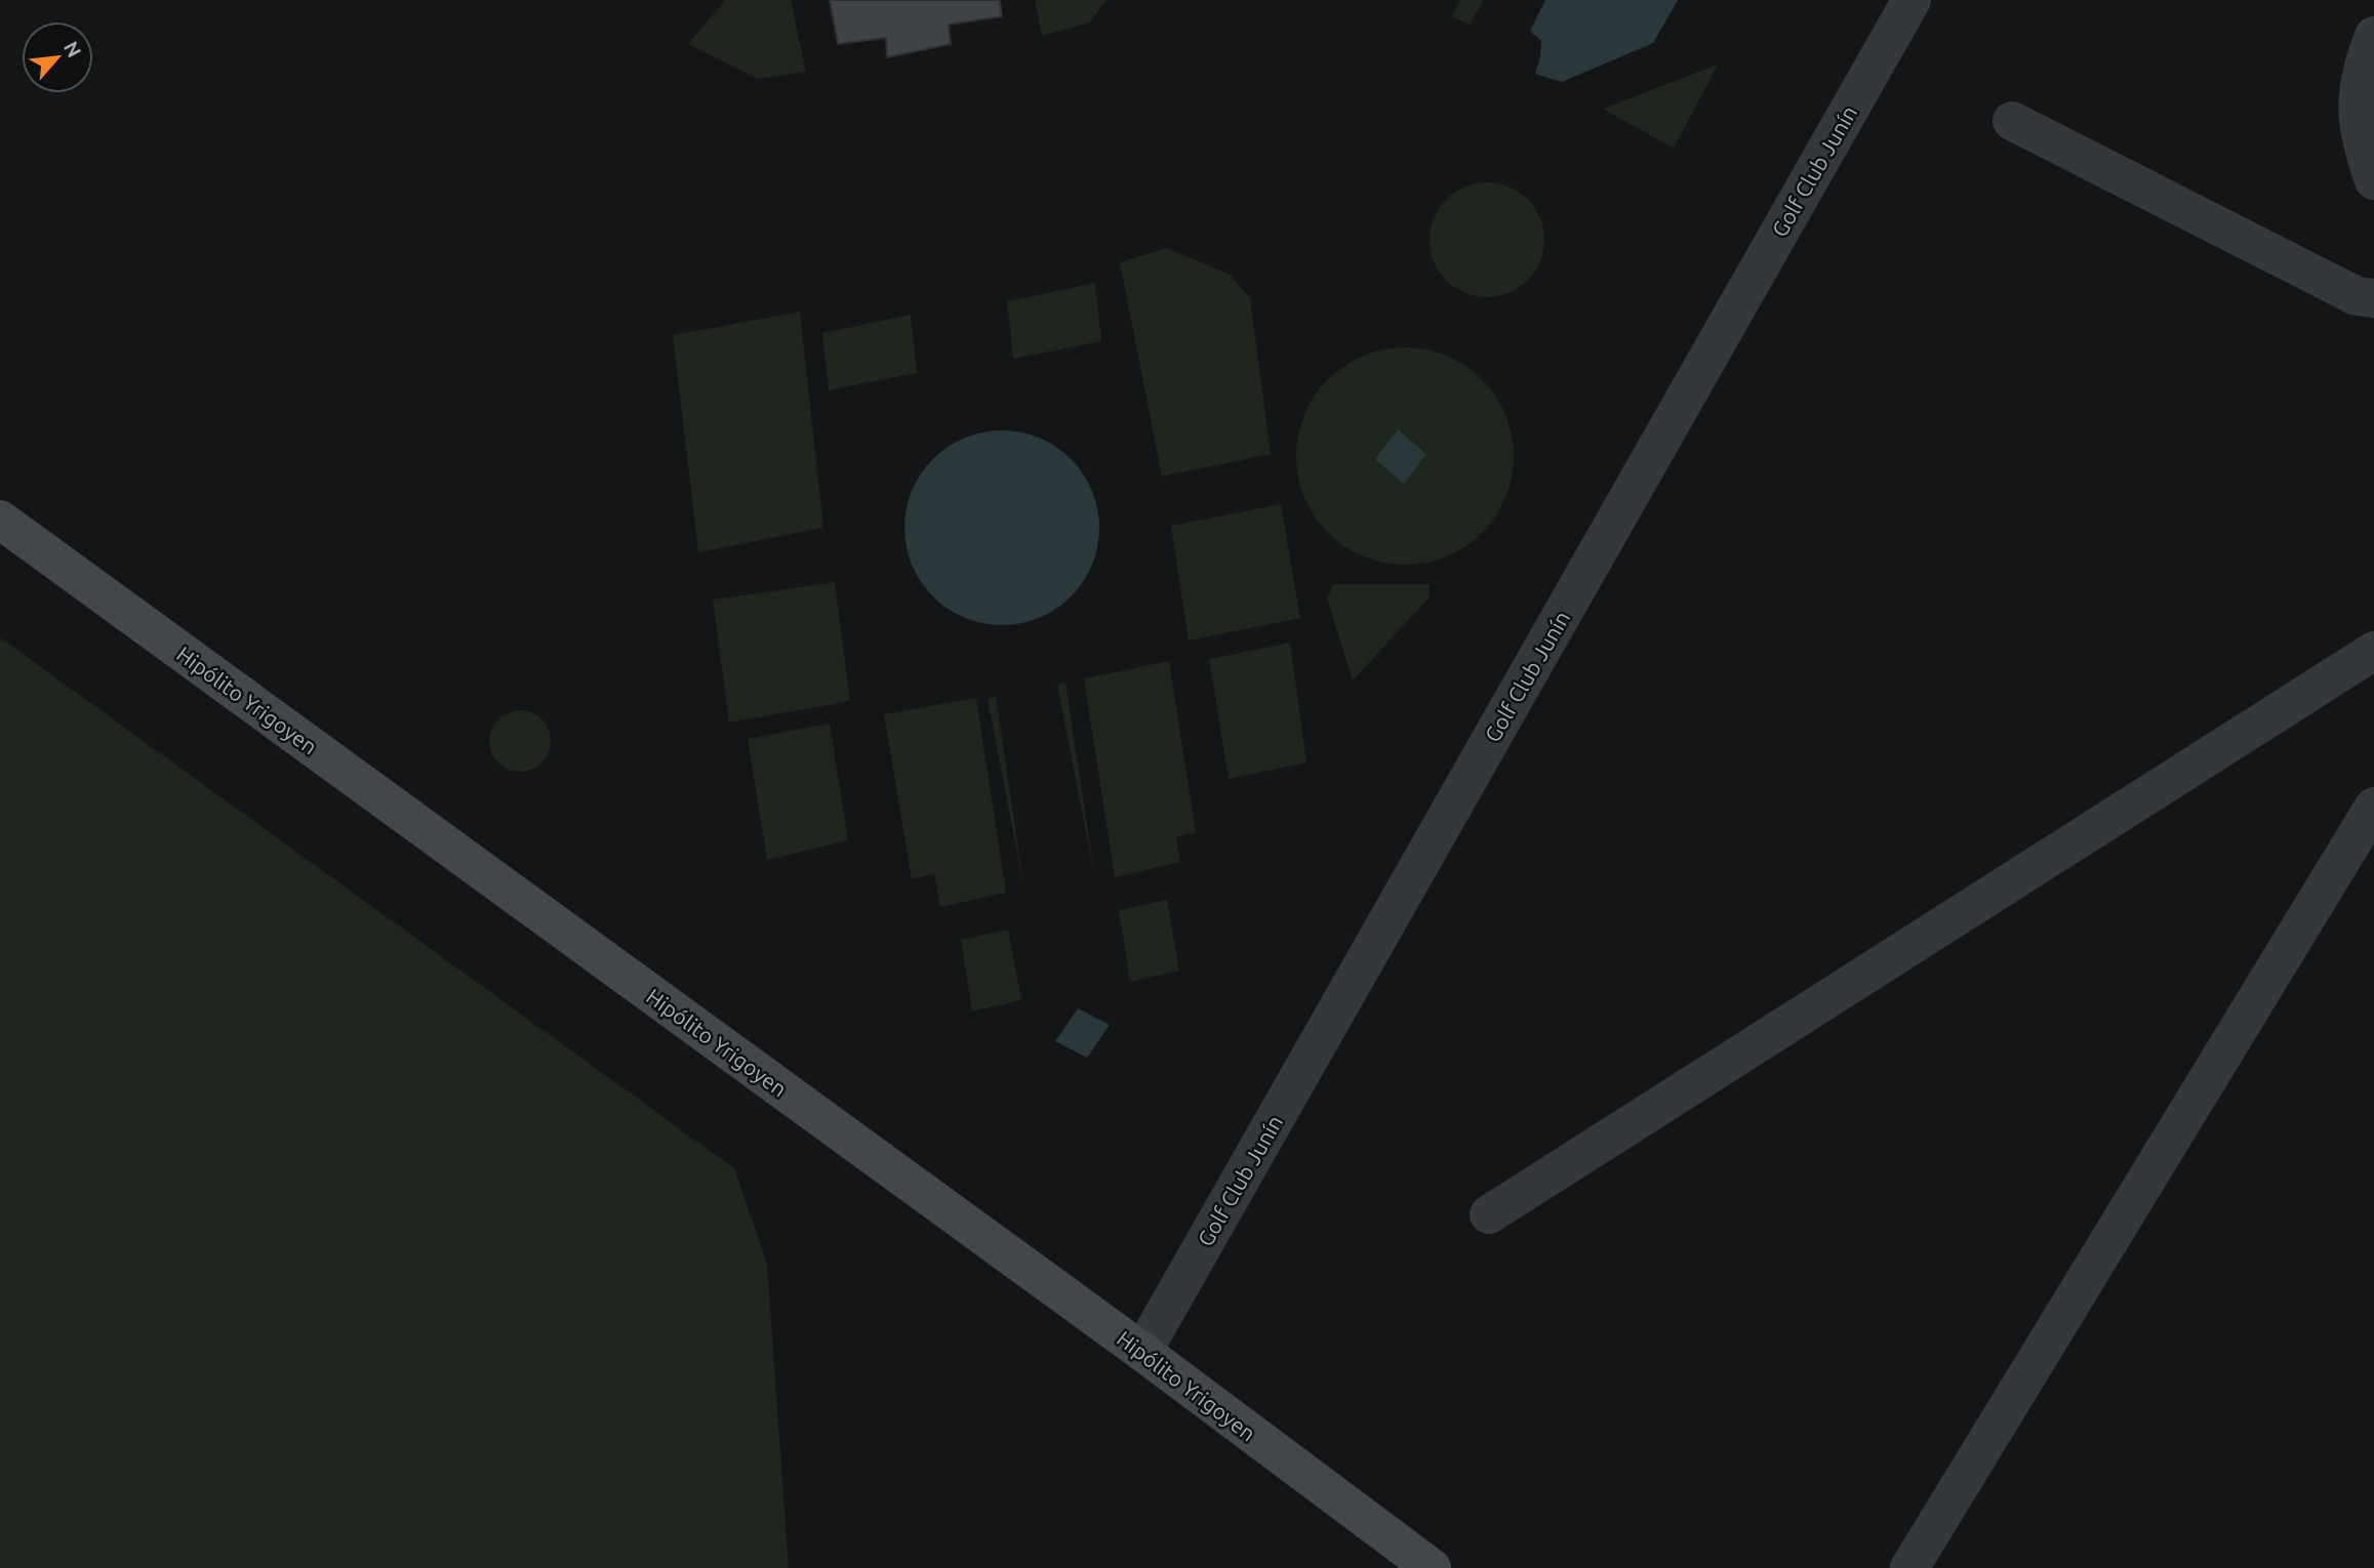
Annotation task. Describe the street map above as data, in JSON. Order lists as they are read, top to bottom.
{
  "streets": {
    "street": ["Golf Club Junín", "Hipólito Yrigoyen"]
  },
  "crossings": [
    ["Golf Club Junín", "Hipólito Yrigoyen"]
  ],
  "north": "top right"
}
